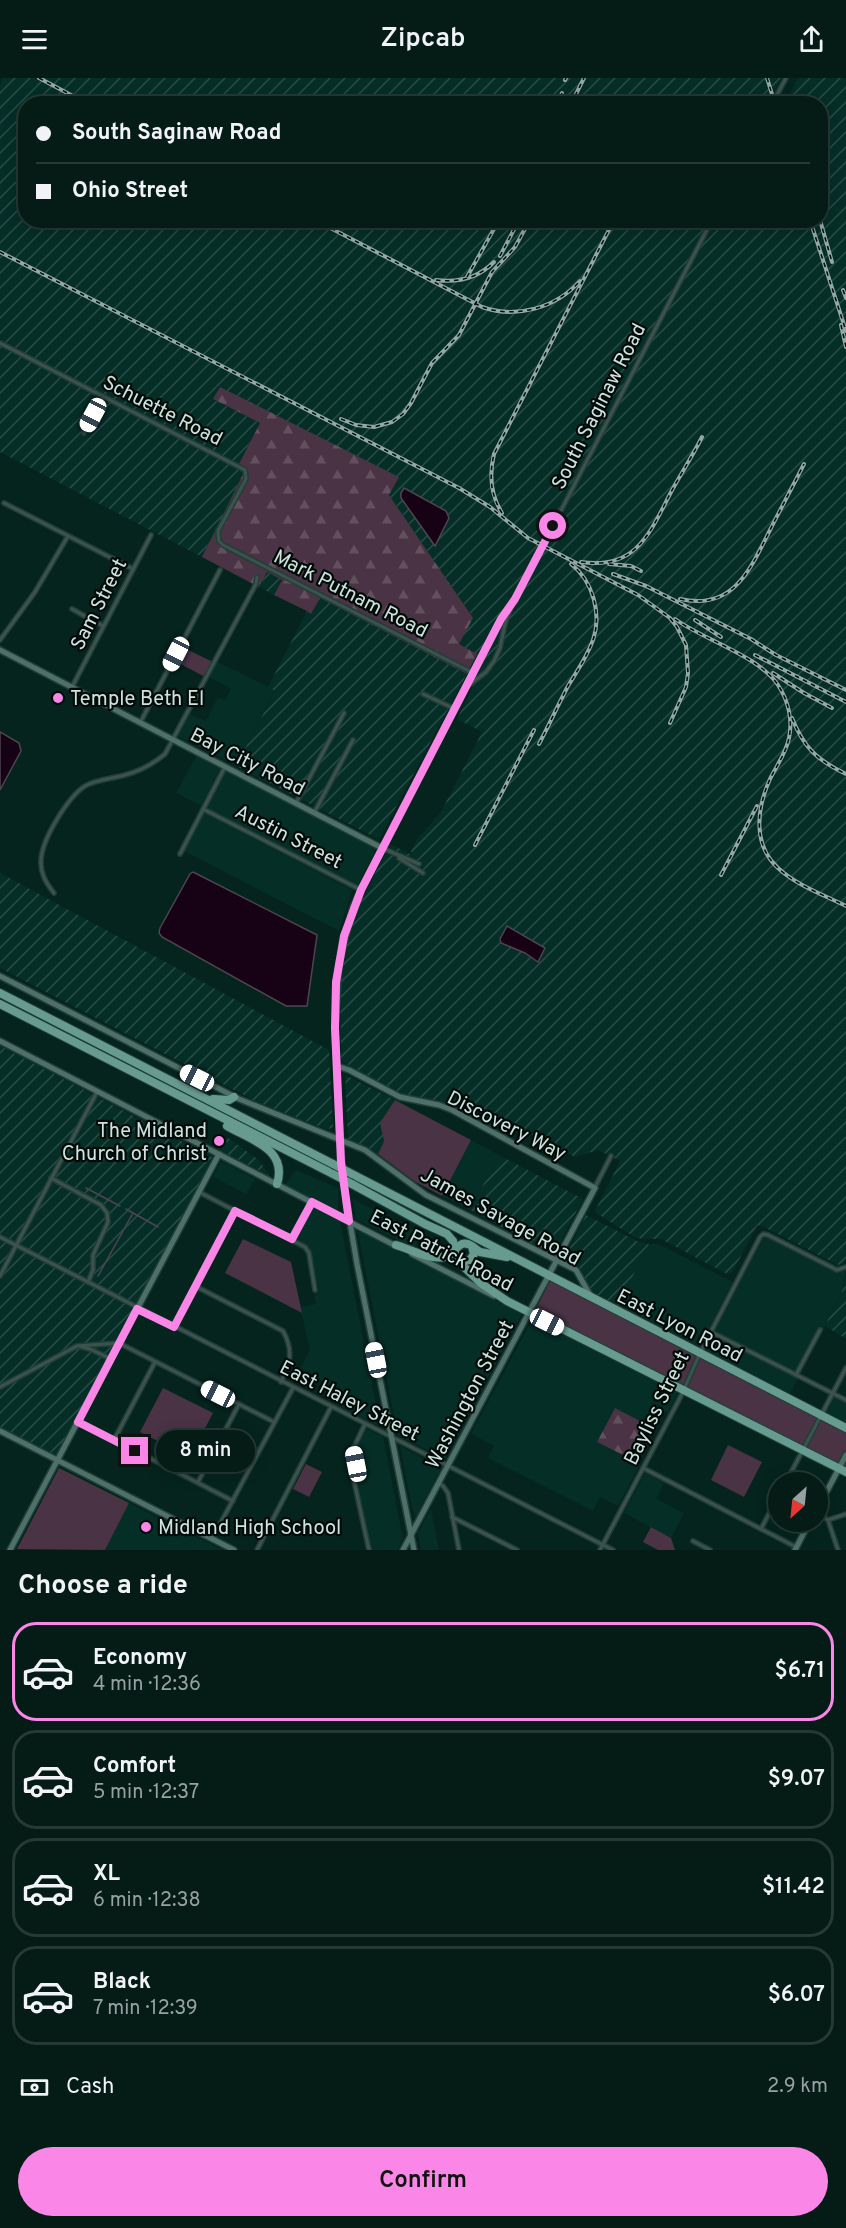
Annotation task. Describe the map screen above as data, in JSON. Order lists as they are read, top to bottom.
{
  "streets": {
    "highway": ["East Patrick Road", "East Lyon Road"],
    "street": [
      "South Saginaw Road",
      "Schuette Road",
      "Mark Putnam Road",
      "Sam Street",
      "Bay City Road",
      "Austin Street",
      "Discovery Way",
      "James Savage Road",
      "Washington Street",
      "East Haley Street",
      "Bayliss Street"
    ]
  },
  "crossings": [
    ["South Saginaw Road", "Mark Putnam Road"],
    ["South Saginaw Road", "Bay City Road"],
    ["South Saginaw Road", "Austin Street"],
    ["South Saginaw Road", "Discovery Way"],
    ["South Saginaw Road", "James Savage Road"],
    ["South Saginaw Road", "East Patrick Road"],
    ["South Saginaw Road", "Washington Street"],
    ["South Saginaw Road", "East Haley Street"],
    ["Schuette Road", "Mark Putnam Road"],
    ["Sam Street", "Bay City Road"],
    ["Discovery Way", "Washington Street"],
    ["James Savage Road", "East Lyon Road"],
    ["James Savage Road", "Washington Street"],
    ["East Patrick Road", "Washington Street"],
    ["East Patrick Road", "Bayliss Street"],
    ["East Lyon Road", "Washington Street"],
    ["East Lyon Road", "Bayliss Street"],
    ["Washington Street", "East Haley Street"],
    ["East Haley Street", "Bayliss Street"]
  ],
  "places": ["Temple Beth El", "The Midland Church of Christ", "Midland High School"],
  "north": "bottom left",
  "page": {
    "header": "Zipcab",
    "banner": ["South Saginaw Road", "Ohio Street"],
    "bubble": "8 min",
    "heading": "Choose a ride",
    "list": [
      {
        "name": "Economy",
        "note": "4 min · 12:36",
        "value": "$6.71"
      },
      {
        "name": "Comfort",
        "note": "5 min · 12:37",
        "value": "$9.07"
      },
      {
        "name": "XL",
        "note": "6 min · 12:38",
        "value": "$11.42"
      },
      {
        "name": "Black",
        "note": "7 min · 12:39",
        "value": "$6.07"
      }
    ],
    "pay": ["Cash", "2.9 km"],
    "buttons": "Confirm"
  }
}
